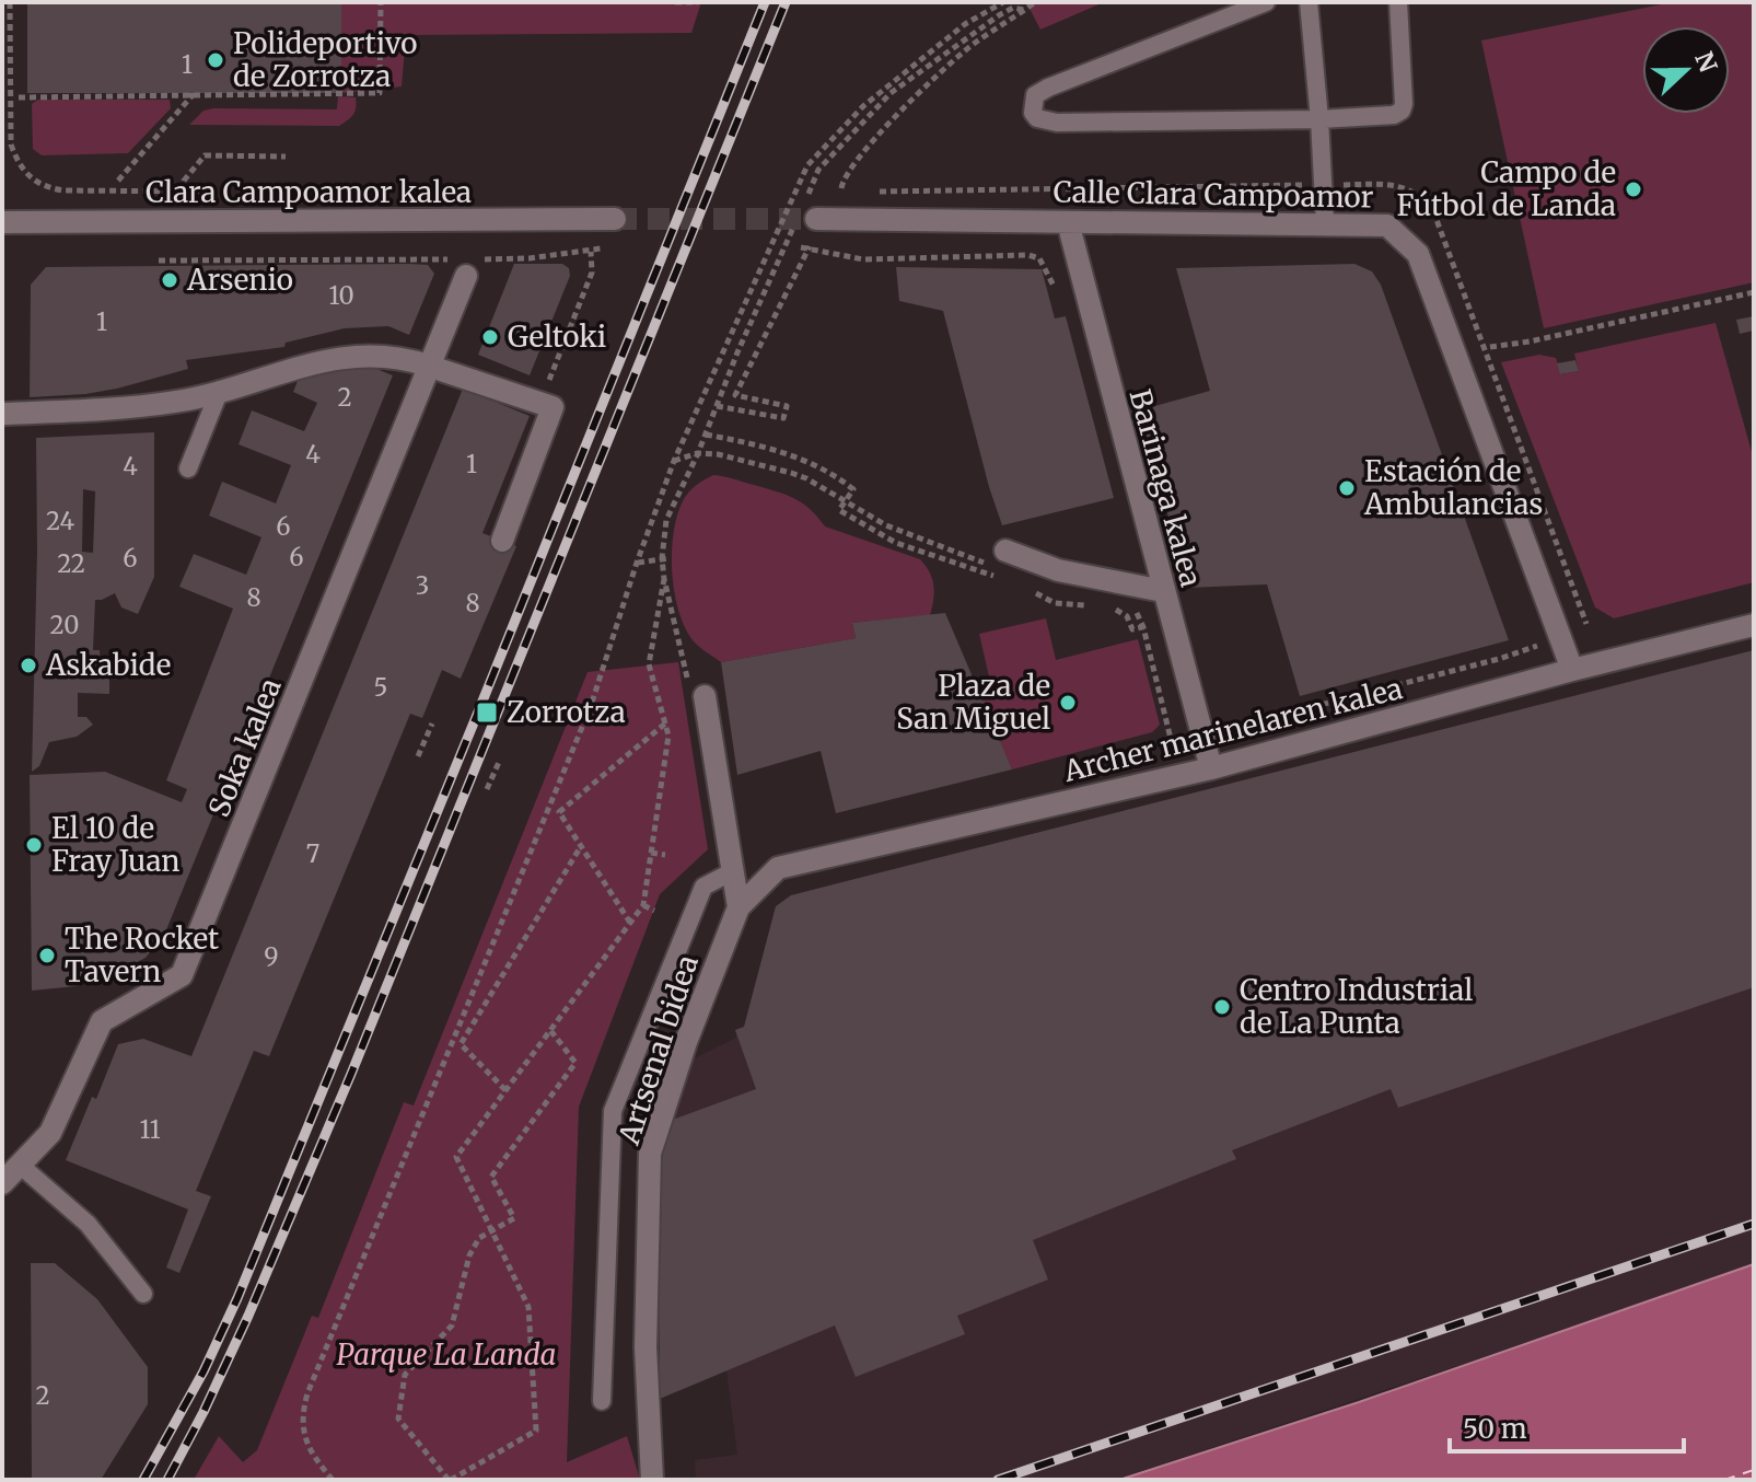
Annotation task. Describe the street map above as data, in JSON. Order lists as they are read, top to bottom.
{
  "streets": {
    "street": [
      "Clara Campoamor kalea",
      "Calle Clara Campoamor",
      "Barinaga kalea",
      "Archer marinelaren kalea",
      "Soka kalea",
      "Artsenal bidea"
    ]
  },
  "crossings": [
    ["Calle Clara Campoamor", "Barinaga kalea"],
    ["Calle Clara Campoamor", "Archer marinelaren kalea"],
    ["Barinaga kalea", "Archer marinelaren kalea"],
    ["Archer marinelaren kalea", "Artsenal bidea"]
  ],
  "parks": ["Parque La Landa"],
  "places": {
    "other": [
      "Polideportivo de Zorrotza",
      "Campo de Fútbol de Landa",
      "Arsenio",
      "Geltoki",
      "Estación de Ambulancias",
      "Askabide",
      "Plaza de San Miguel",
      "El 10 de Fray Juan",
      "The Rocket Tavern",
      "Centro Industrial de La Punta"
    ],
    "transit": ["Zorrotza"]
  },
  "house_numbers": [
    "1",
    "10",
    "1",
    "2",
    "4",
    "1",
    "4",
    "24",
    "6",
    "6",
    "6",
    "22",
    "3",
    "8",
    "8",
    "20",
    "5",
    "7",
    "9",
    "11",
    "2"
  ],
  "scale_bar": "50 m",
  "north": "right"
}
